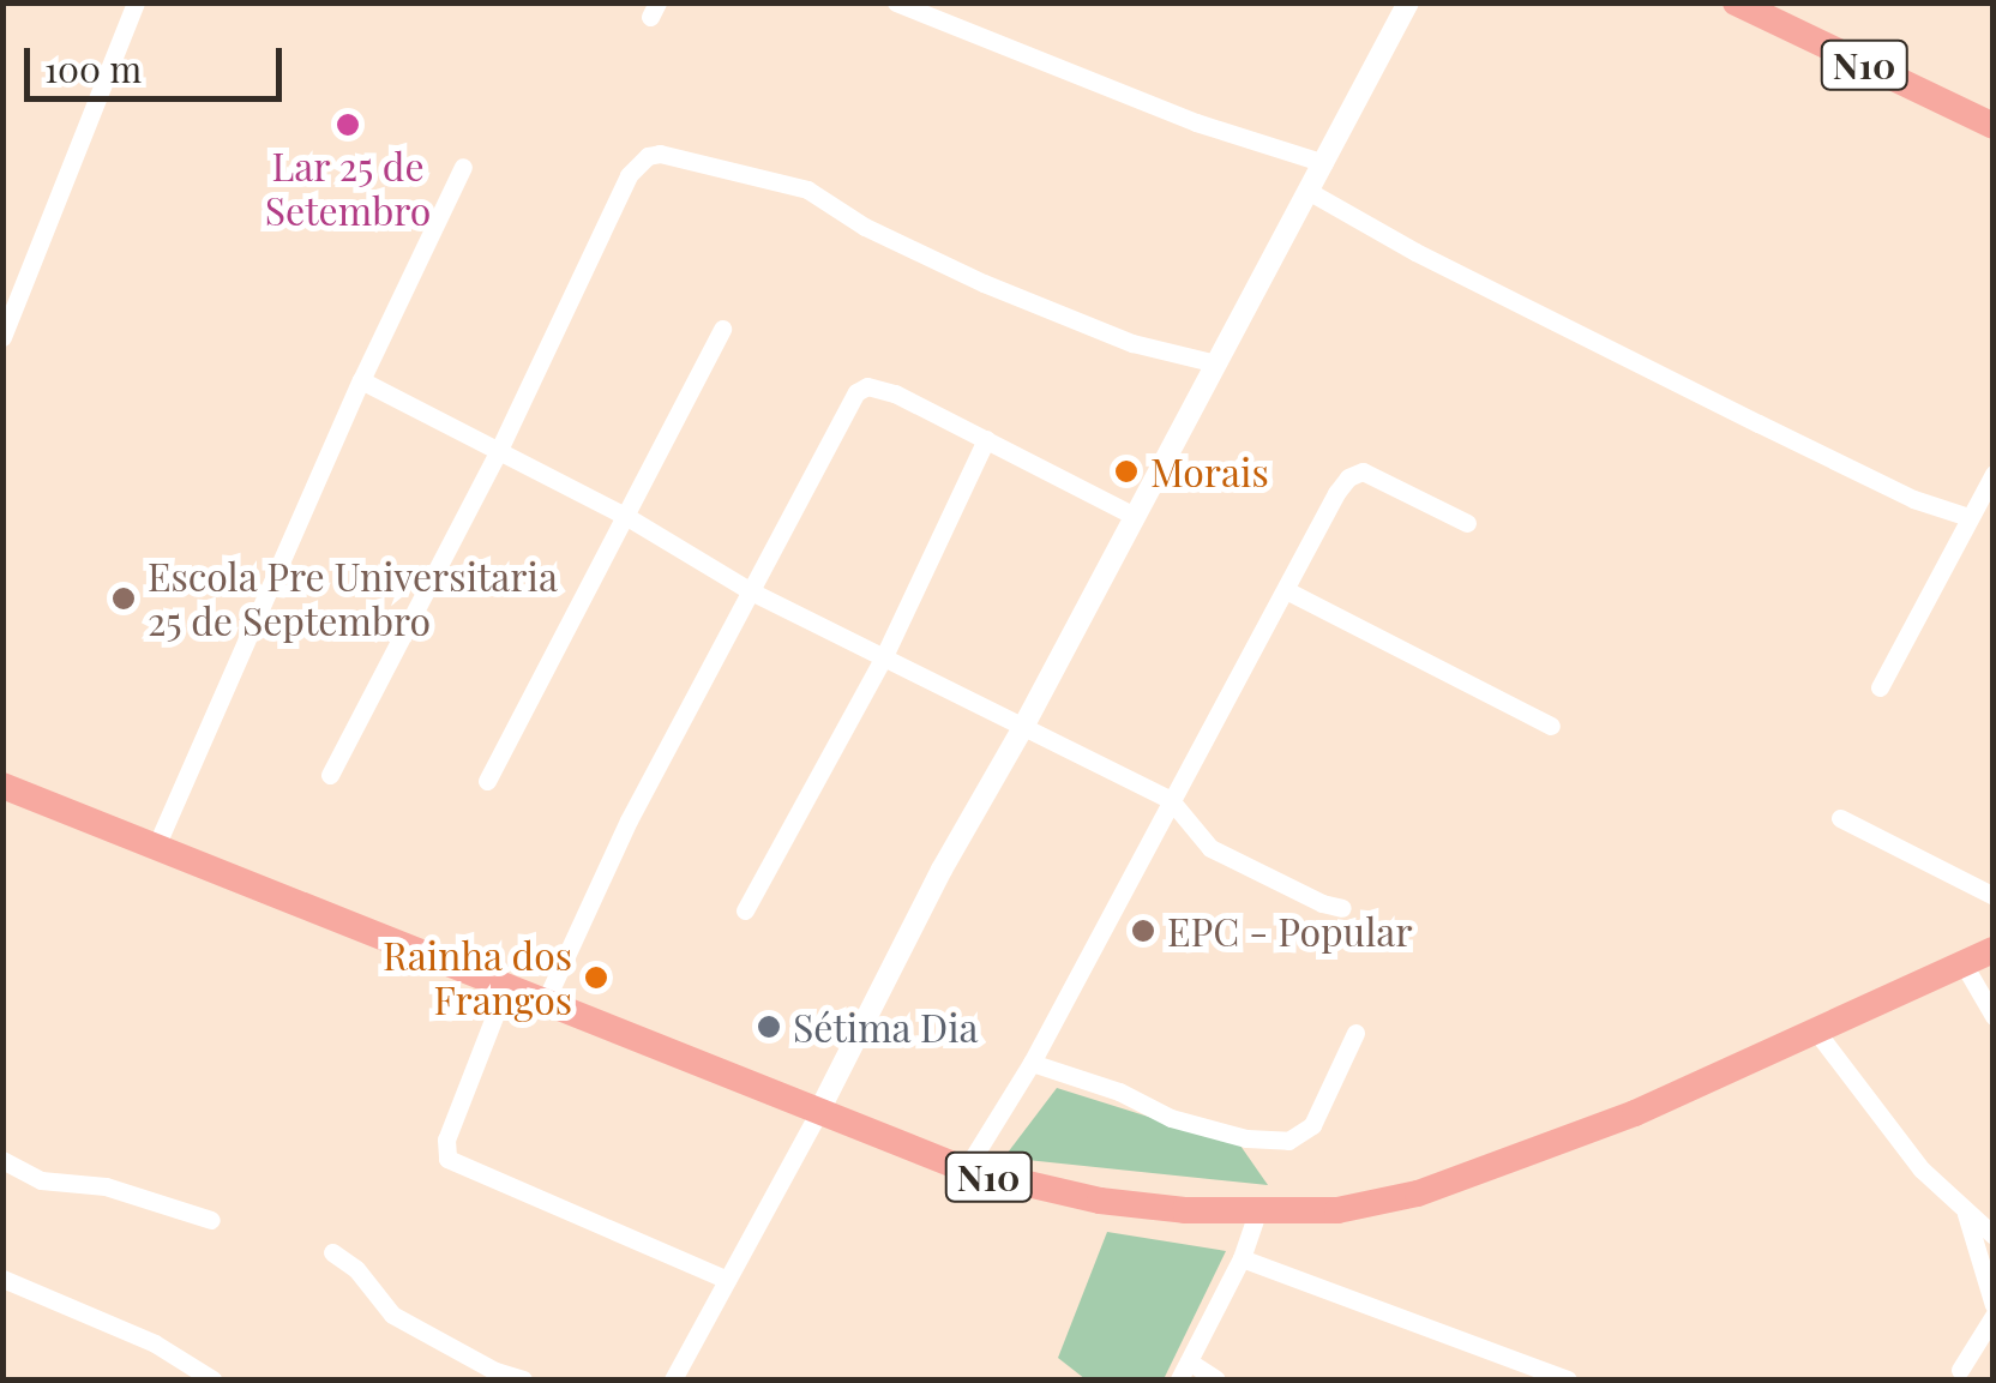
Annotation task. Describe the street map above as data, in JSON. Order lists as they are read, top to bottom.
{
  "streets": {
    "main road": ["N10"]
  },
  "places": [
    "Lar 25 de Setembro",
    "Morais",
    "Escola Pre Universitaria 25 de Septembro",
    "EPC - Popular",
    "Rainha dos Frangos",
    "Sétima Dia"
  ],
  "scale_bar": "100 m"
}
